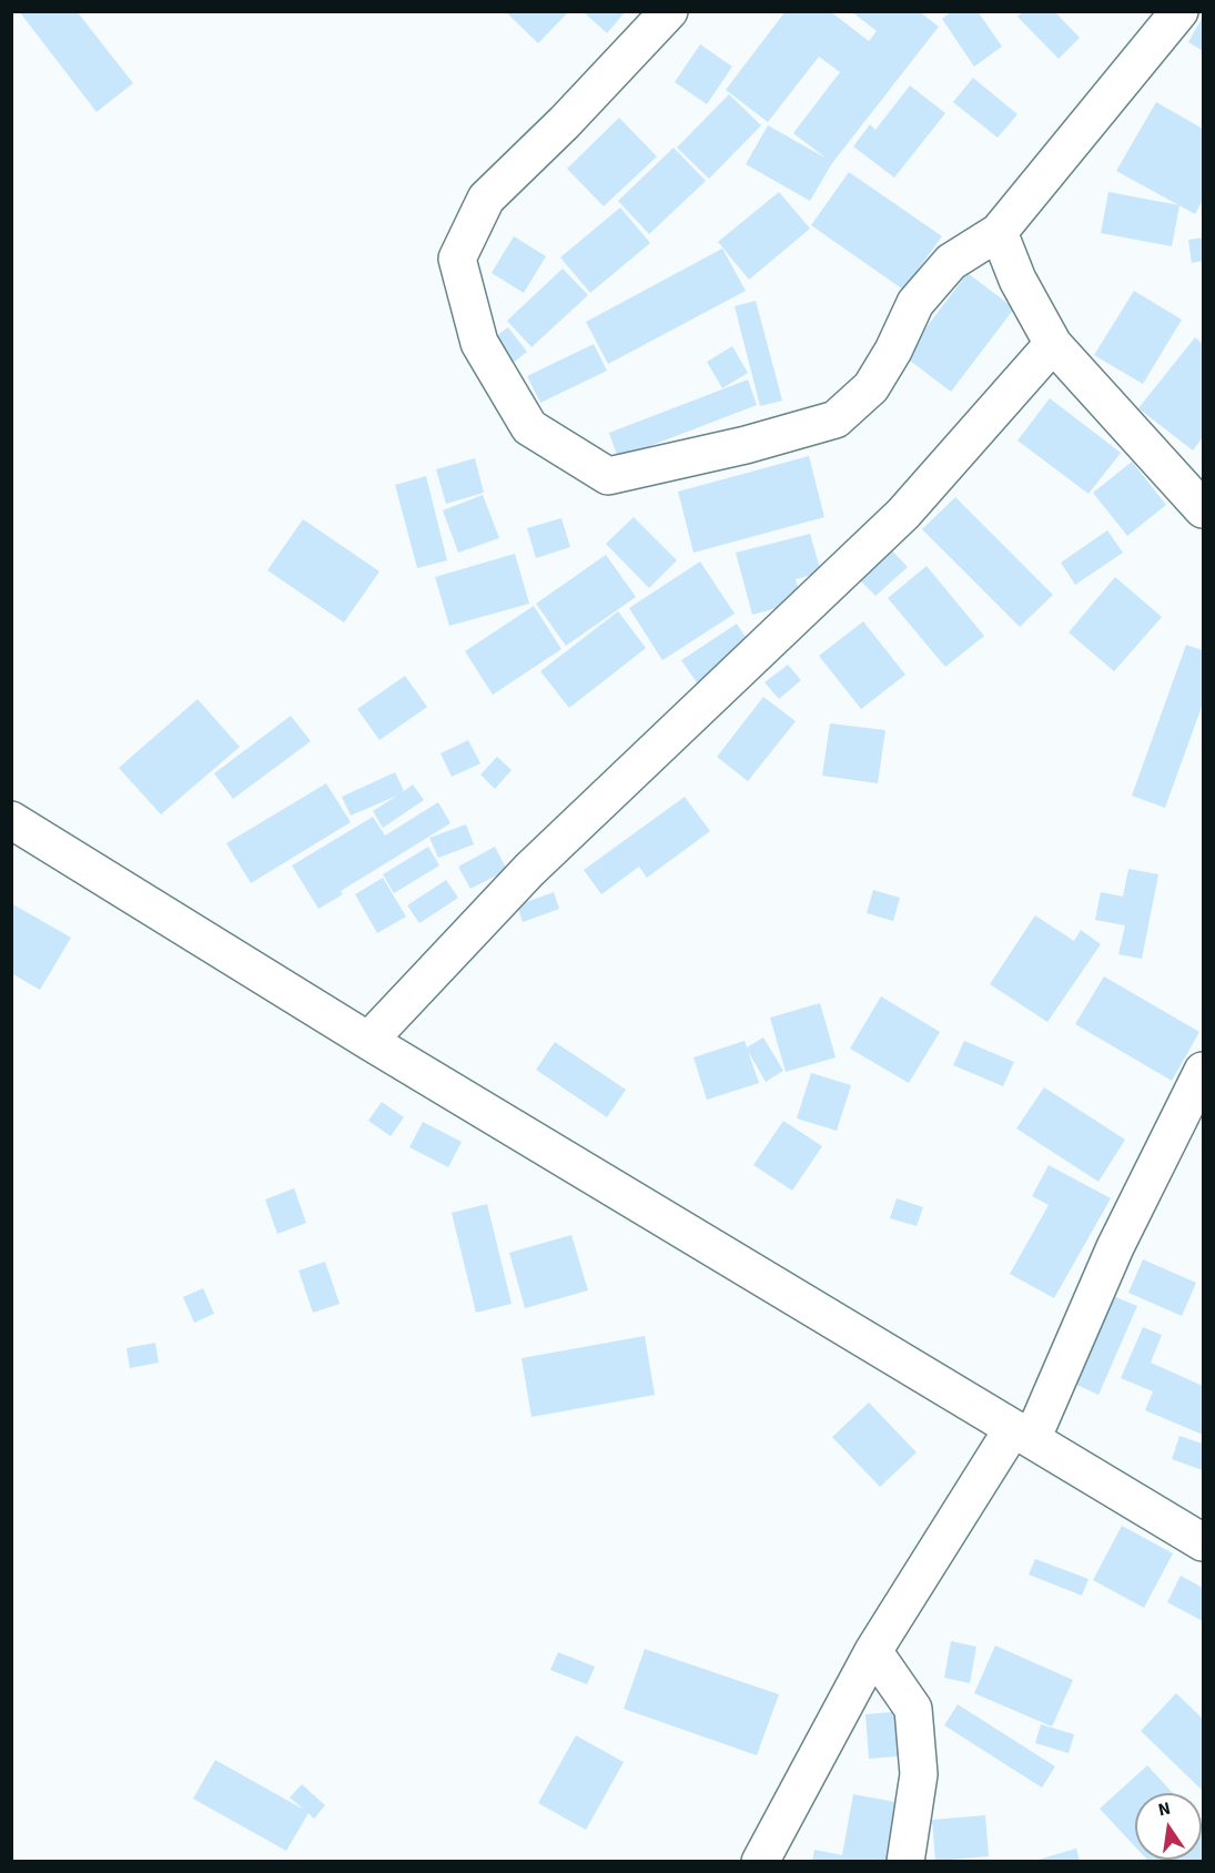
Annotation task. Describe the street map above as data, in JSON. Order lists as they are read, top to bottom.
{
  "north": "top"
}
